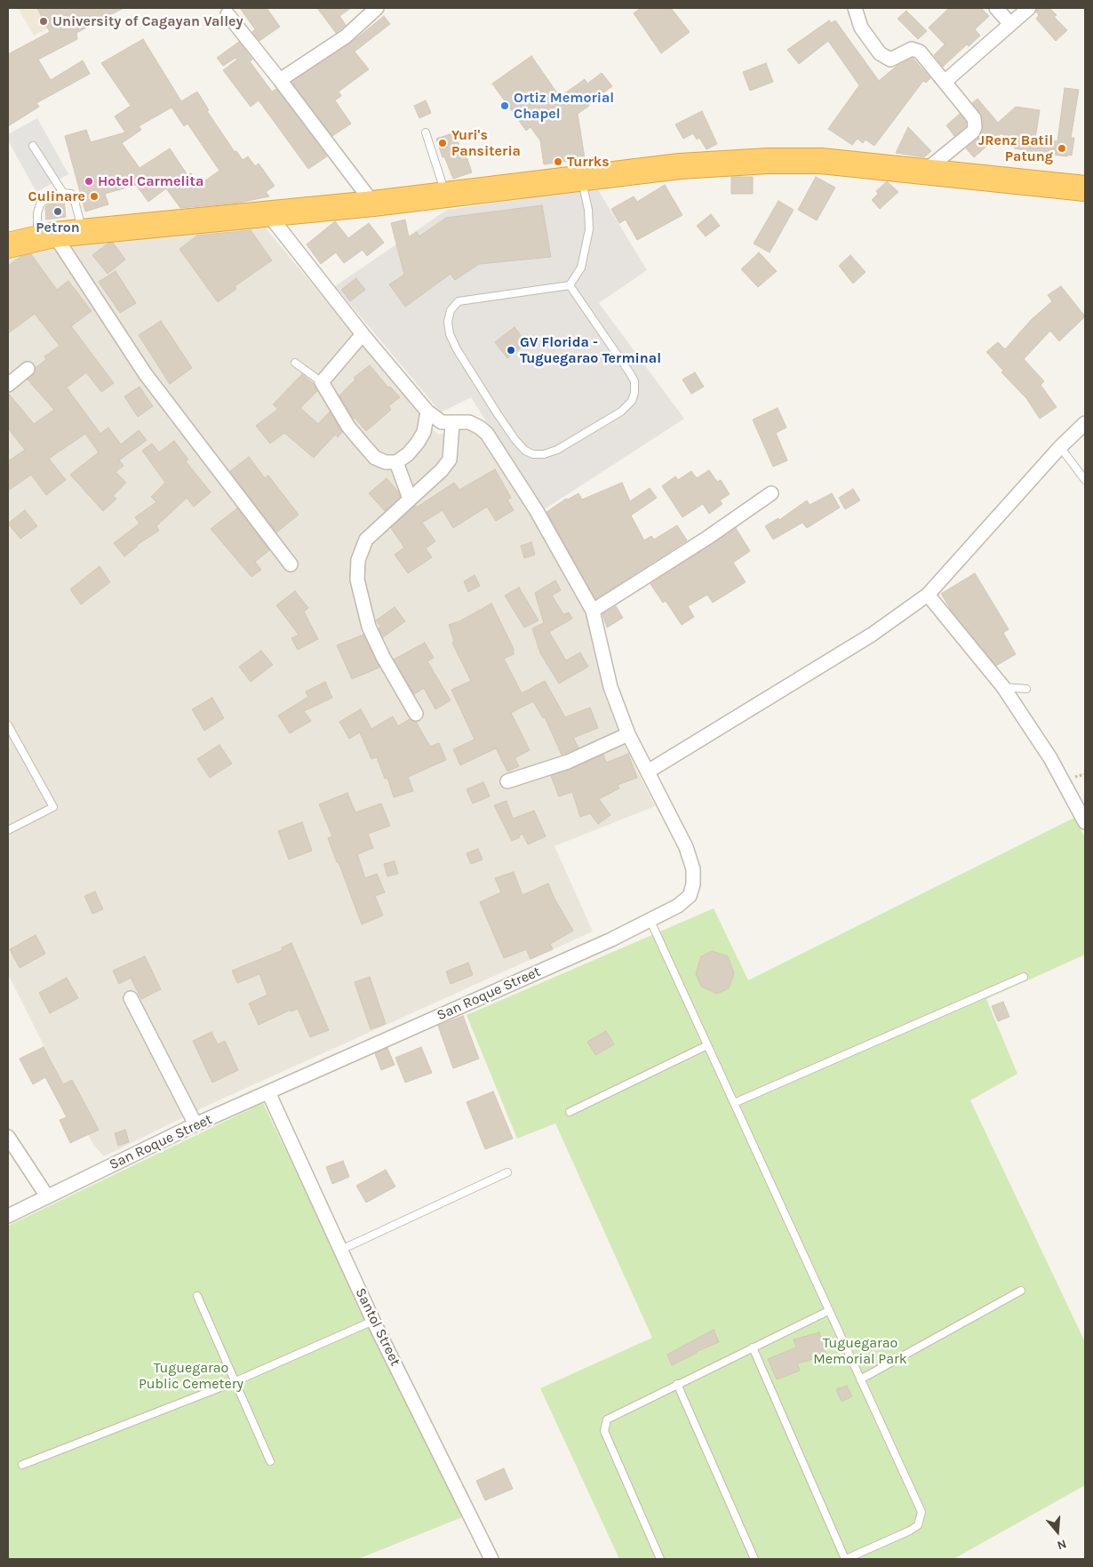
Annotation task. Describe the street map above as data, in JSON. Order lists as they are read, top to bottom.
{
  "streets": {
    "street": ["San Roque Street", "Santol Street"]
  },
  "crossings": [
    ["San Roque Street", "Santol Street"]
  ],
  "parks": ["Tuguegarao Memorial Park", "Tuguegarao Public Cemetery"],
  "places": [
    "University of Cagayan Valley",
    "Ortiz Memorial Chapel",
    "Yuri's Pansiteria",
    "JRenz Batil Patung",
    "Turrks",
    "Hotel Carmelita",
    "Culinare",
    "Petron",
    "GV Florida - Tuguegarao Terminal"
  ],
  "north": "bottom"
}
